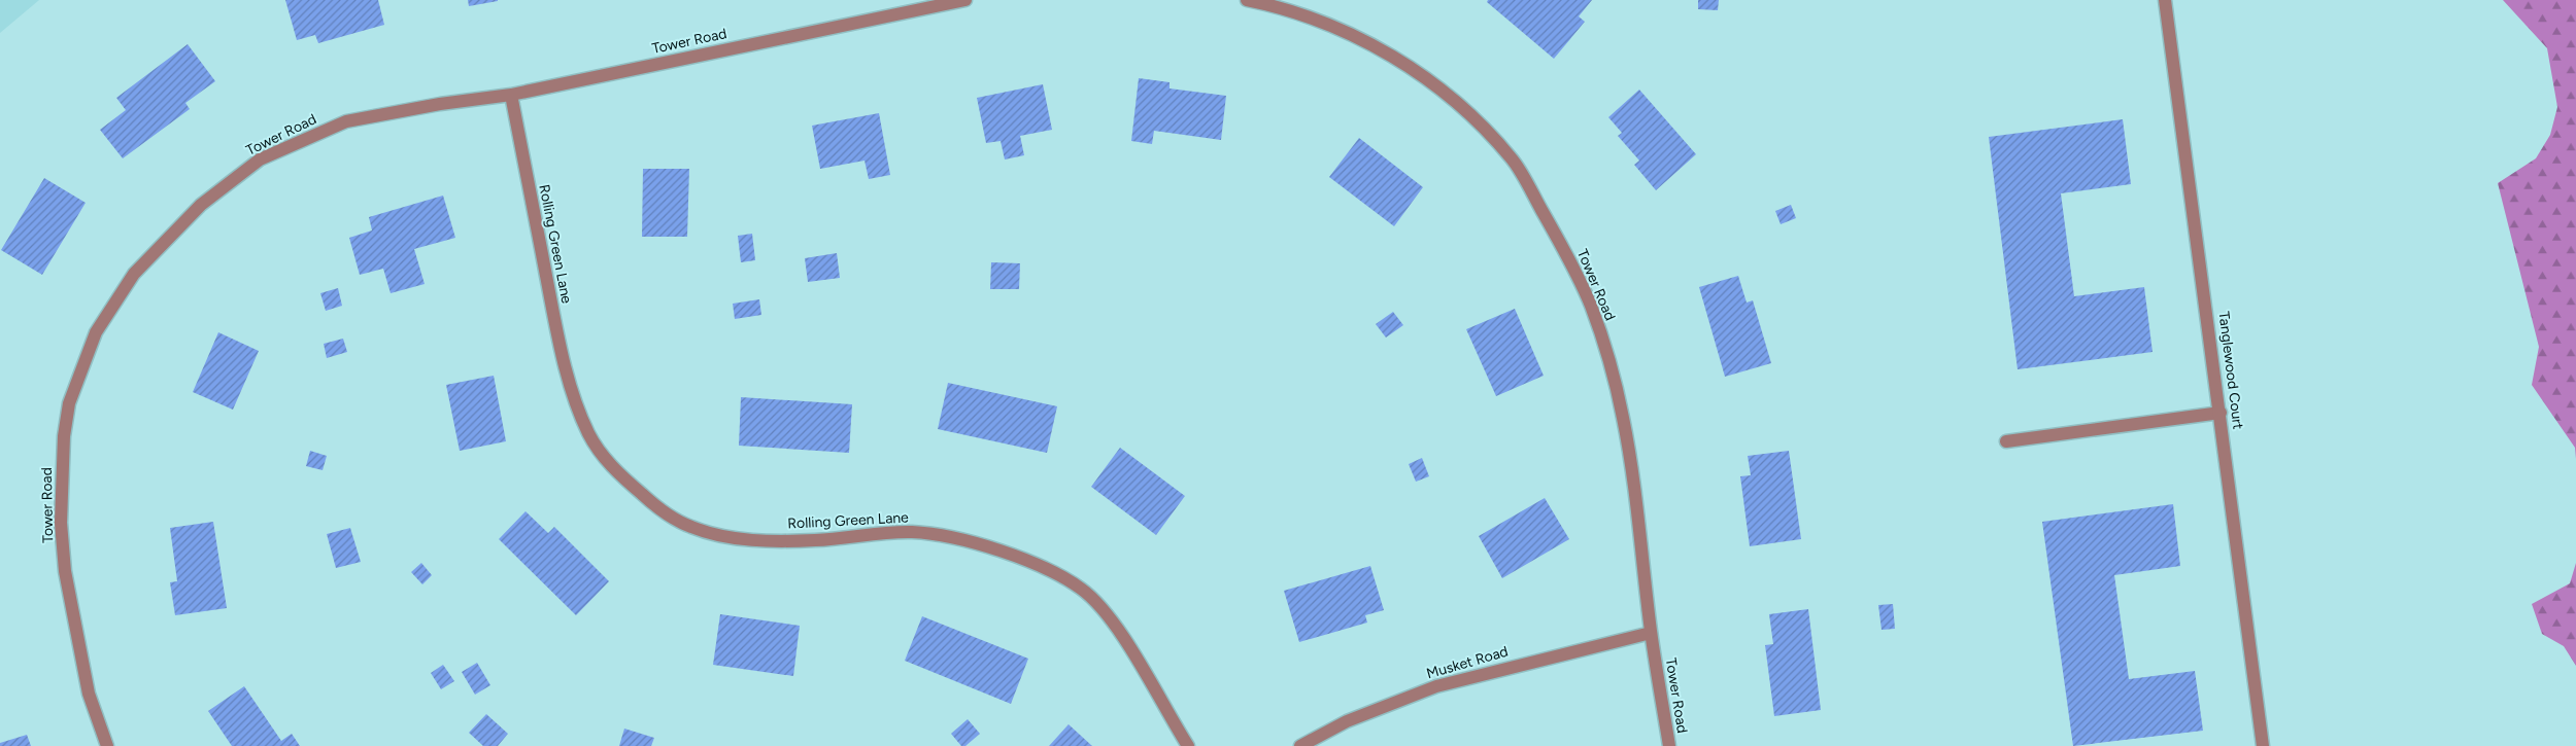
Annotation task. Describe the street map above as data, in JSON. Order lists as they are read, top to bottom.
{
  "streets": {
    "street": [
      "Tower Road",
      "Rolling Green Lane",
      "Tanglewood Court",
      "Musket Road"
    ]
  },
  "crossings": [
    ["Tower Road", "Rolling Green Lane"],
    ["Tower Road", "Musket Road"]
  ]
}
